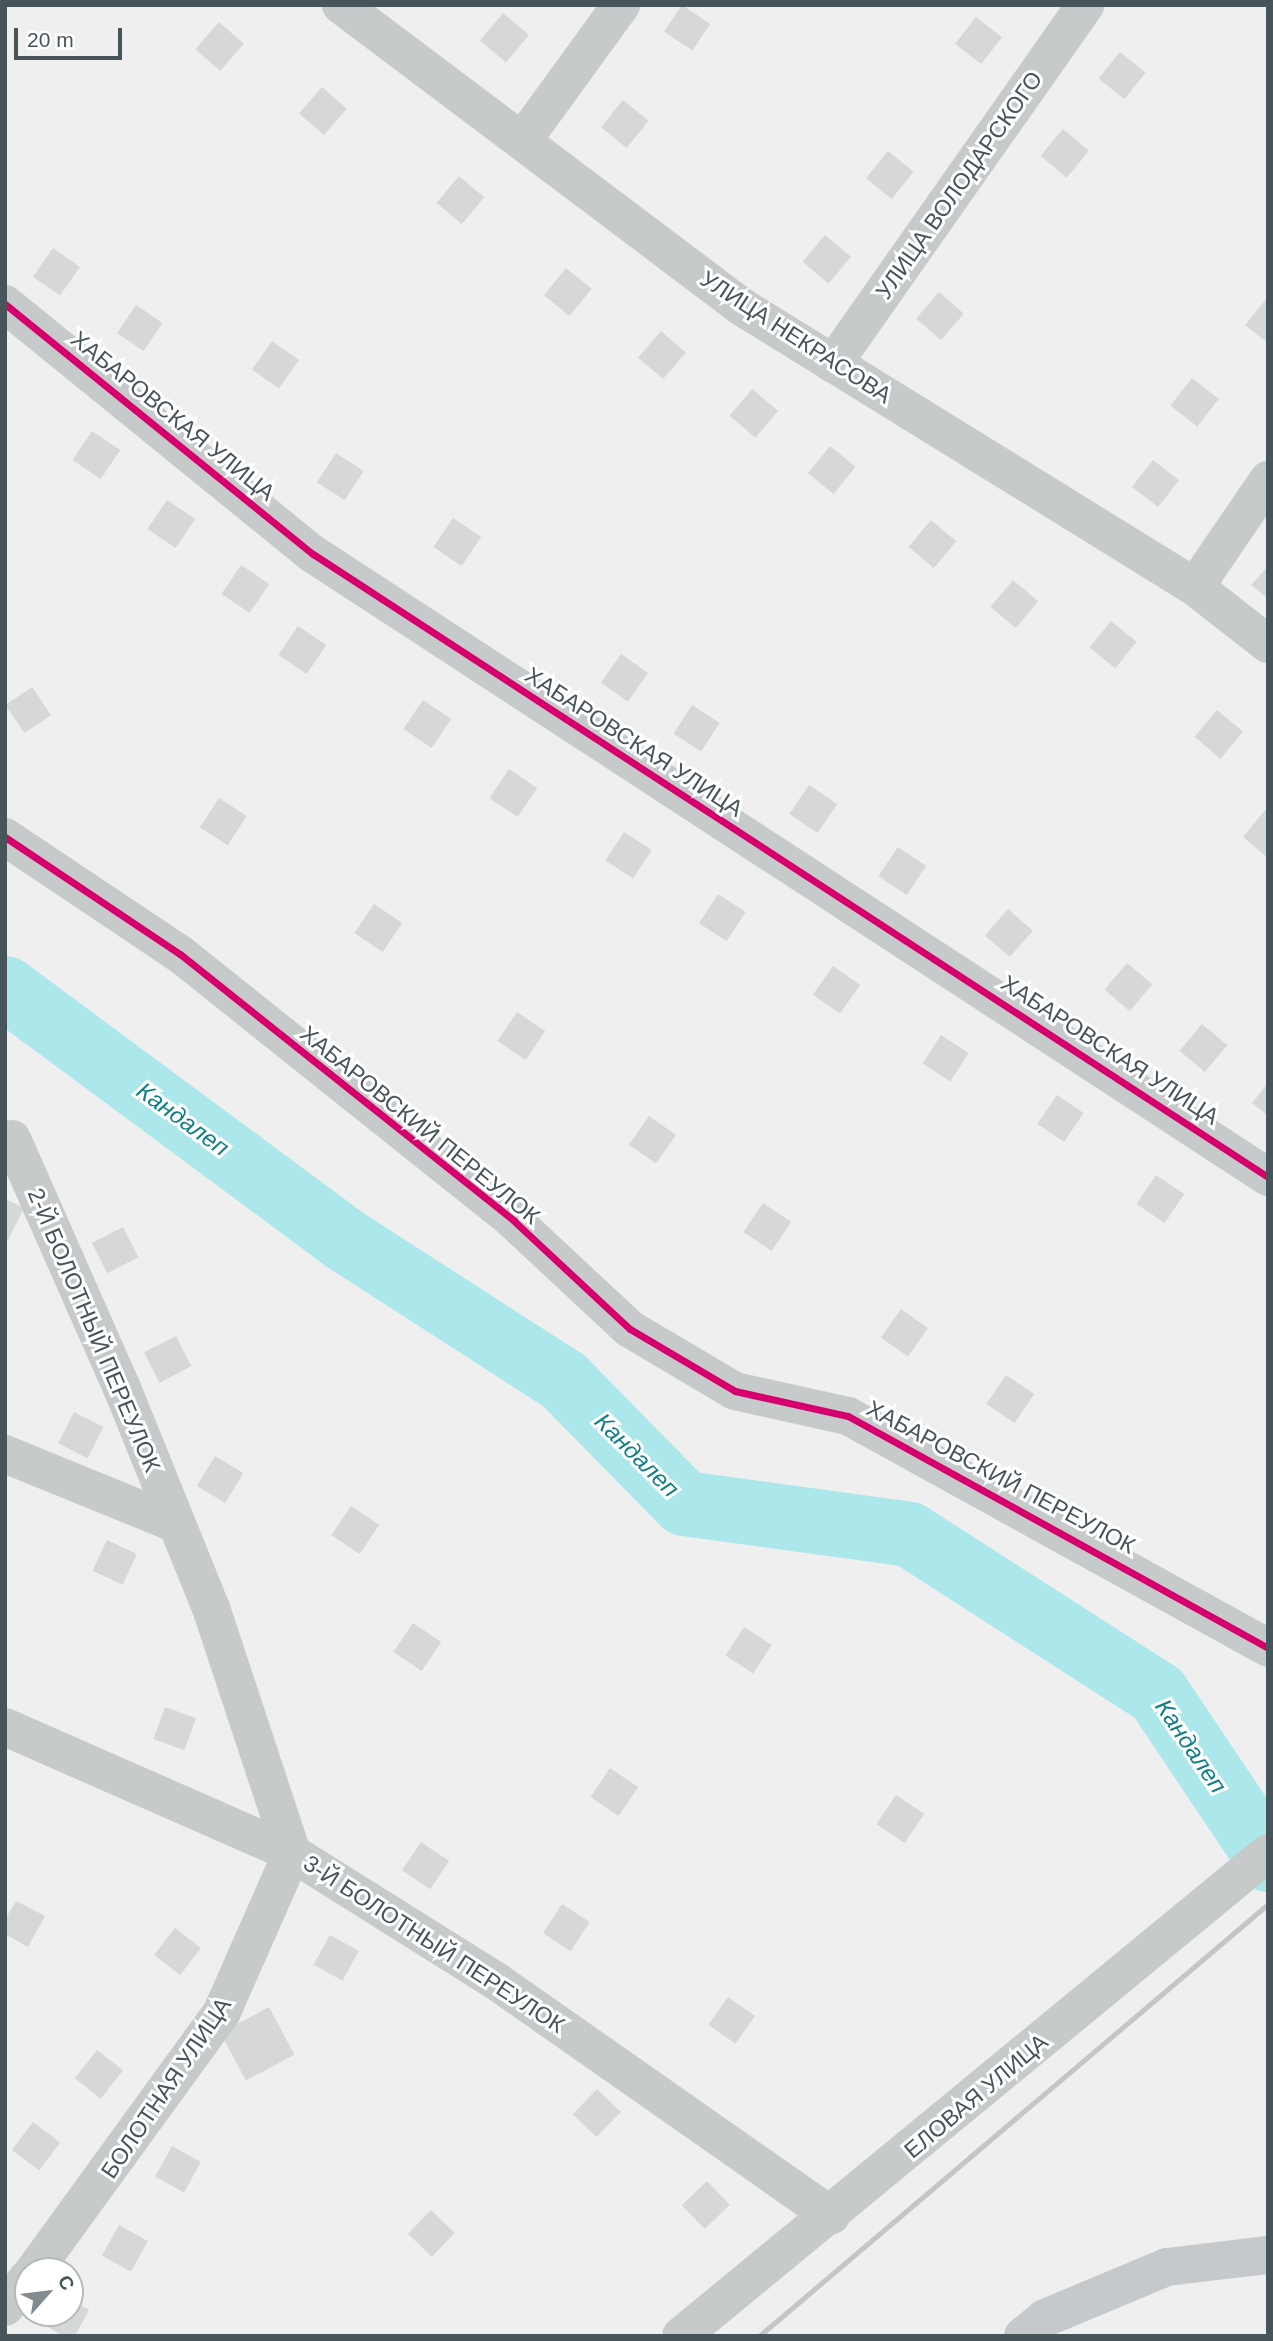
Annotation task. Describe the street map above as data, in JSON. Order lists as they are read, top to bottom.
{
  "streets": {
    "street": [
      "УЛИЦА ВОЛОДАРСКОГО",
      "УЛИЦА НЕКРАСОВА",
      "ХАБАРОВСКАЯ УЛИЦА",
      "ХАБАРОВСКИЙ ПЕРЕУЛОК",
      "2-Й БОЛОТНЫЙ ПЕРЕУЛОК",
      "3-Й БОЛОТНЫЙ ПЕРЕУЛОК",
      "БОЛОТНАЯ УЛИЦА",
      "ЕЛОВАЯ УЛИЦА"
    ]
  },
  "crossings": [
    ["УЛИЦА ВОЛОДАРСКОГО", "УЛИЦА НЕКРАСОВА"],
    ["2-Й БОЛОТНЫЙ ПЕРЕУЛОК", "3-Й БОЛОТНЫЙ ПЕРЕУЛОК"],
    ["2-Й БОЛОТНЫЙ ПЕРЕУЛОК", "БОЛОТНАЯ УЛИЦА"],
    ["3-Й БОЛОТНЫЙ ПЕРЕУЛОК", "БОЛОТНАЯ УЛИЦА"],
    ["3-Й БОЛОТНЫЙ ПЕРЕУЛОК", "ЕЛОВАЯ УЛИЦА"]
  ],
  "water": ["Кандалеп"],
  "scale_bar": "20 m",
  "north": "top right"
}
